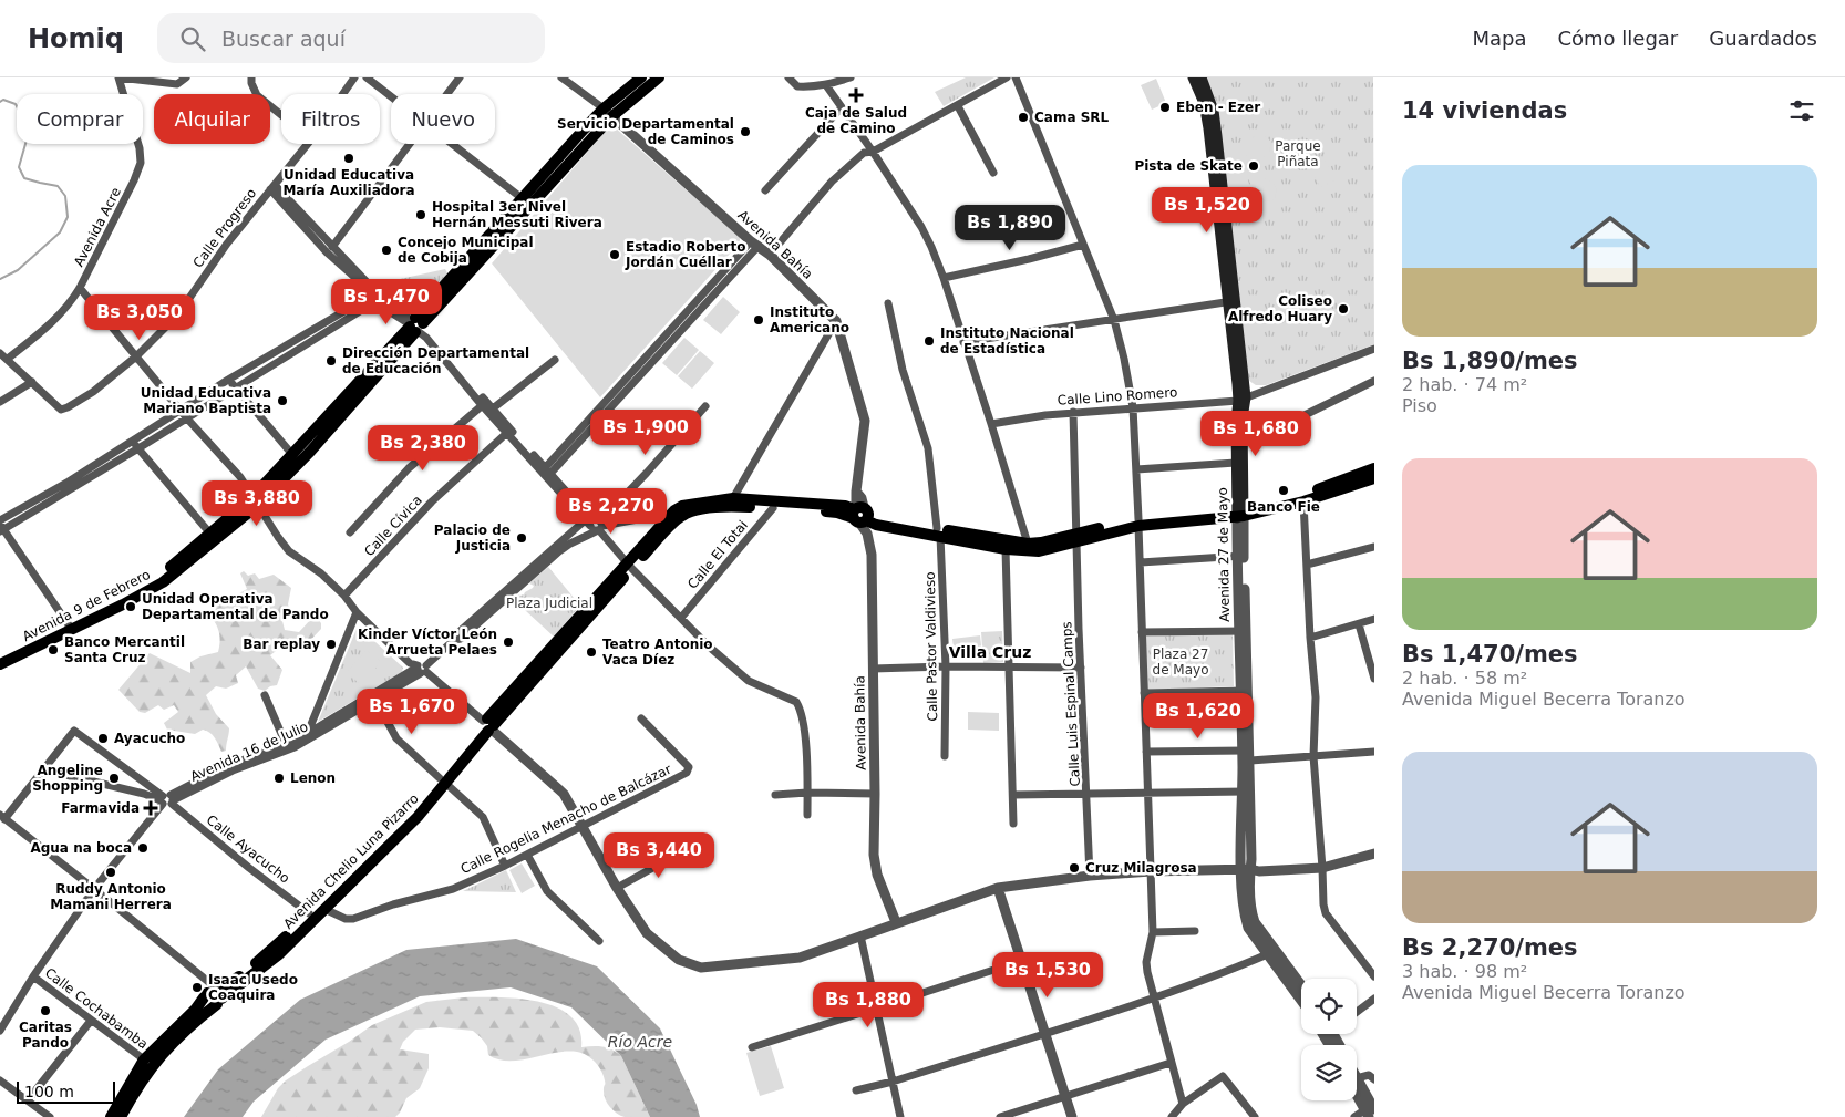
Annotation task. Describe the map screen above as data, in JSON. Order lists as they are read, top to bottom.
{
  "streets": {
    "main road": ["Avenida 27 de Mayo", "Avenida 9 de Febrero", "Avenida Chelio Luna Pizarro"],
    "street": [
      "Avenida Acre",
      "Calle Progreso",
      "Avenida Bahía",
      "Calle Lino Romero",
      "Calle Cívica",
      "Calle El Totai",
      "Calle Pastor Valdivieso",
      "Calle Luis Espinal Camps",
      "Avenida 16 de Julio",
      "Calle Rogelia Menacho de Balcázar",
      "Calle Ayacucho",
      "Calle Cochabamba"
    ]
  },
  "crossings": [
    ["Avenida Acre", "Calle Progreso"],
    ["Avenida Bahía", "Avenida 9 de Febrero"],
    ["Avenida Bahía", "Avenida Chelio Luna Pizarro"],
    ["Calle Lino Romero", "Avenida 27 de Mayo"],
    ["Calle Lino Romero", "Calle Luis Espinal Camps"],
    ["Calle El Totai", "Avenida Chelio Luna Pizarro"],
    ["Avenida 16 de Julio", "Calle Ayacucho"],
    ["Avenida 16 de Julio", "Avenida Chelio Luna Pizarro"],
    ["Avenida 16 de Julio", "Calle Cochabamba"],
    ["Calle Rogelia Menacho de Balcázar", "Avenida Chelio Luna Pizarro"],
    ["Calle Ayacucho", "Avenida Chelio Luna Pizarro"],
    ["Avenida Chelio Luna Pizarro", "Calle Cochabamba"]
  ],
  "districts": ["Villa Cruz"],
  "water": ["Río Acre"],
  "parks": ["Parque Piñata", "Plaza Judicial", "Plaza 27 de Mayo"],
  "places": {
    "health": ["Caja de Salud de Camino", "Farmavida"],
    "other": [
      "Eben - Ezer",
      "Cama SRL",
      "Servicio Departamental de Caminos",
      "Unidad Educativa María Auxiliadora",
      "Pista de Skate",
      "Hospital 3er Nivel Hernán Messuti Rivera",
      "Concejo Municipal de Cobija",
      "Estadio Roberto Jordán Cuéllar",
      "Coliseo Alfredo Huary",
      "Instituto Americano",
      "Instituto Nacional de Estadística",
      "Dirección Departamental de Educación",
      "Unidad Educativa Mariano Baptista",
      "Banco Fie",
      "Palacio de Justicia",
      "Unidad Operativa Departamental de Pando",
      "Kinder Víctor León Arrueta Pelaes",
      "Bar replay",
      "Banco Mercantil Santa Cruz",
      "Teatro Antonio Vaca Díez",
      "Ayacucho",
      "Angeline Shopping",
      "Lenon",
      "Agua na boca",
      "Cruz Milagrosa",
      "Ruddy Antonio Mamani Herrera",
      "Isaac Usedo Coaquira",
      "Caritas Pando"
    ]
  },
  "scale_bar": "100 m",
  "page": {
    "header": "Homiq",
    "search": "Buscar aquí",
    "nav": ["Mapa", "Cómo llegar", "Guardados"],
    "heading": "14 viviendas",
    "chip": [
      "Comprar",
      "Alquilar",
      "Filtros",
      "Nuevo"
    ],
    "list": [
      {
        "name": "Bs 1,890/mes",
        "note": "2 hab. · 74 m² · Piso"
      },
      {
        "name": "Bs 1,470/mes",
        "note": "2 hab. · 58 m² · Avenida Miguel Becerra Toranzo"
      },
      {
        "name": "Bs 2,270/mes",
        "note": "3 hab. · 98 m² · Avenida Miguel Becerra Toranzo"
      }
    ],
    "price": [
      "Bs 1,520",
      "Bs 1,890",
      "Bs 1,470",
      "Bs 3,050",
      "Bs 1,900",
      "Bs 1,680",
      "Bs 2,380",
      "Bs 3,880",
      "Bs 2,270",
      "Bs 1,670",
      "Bs 1,620",
      "Bs 3,440",
      "Bs 1,530",
      "Bs 1,880"
    ],
    "scale": "100 m"
  }
}
